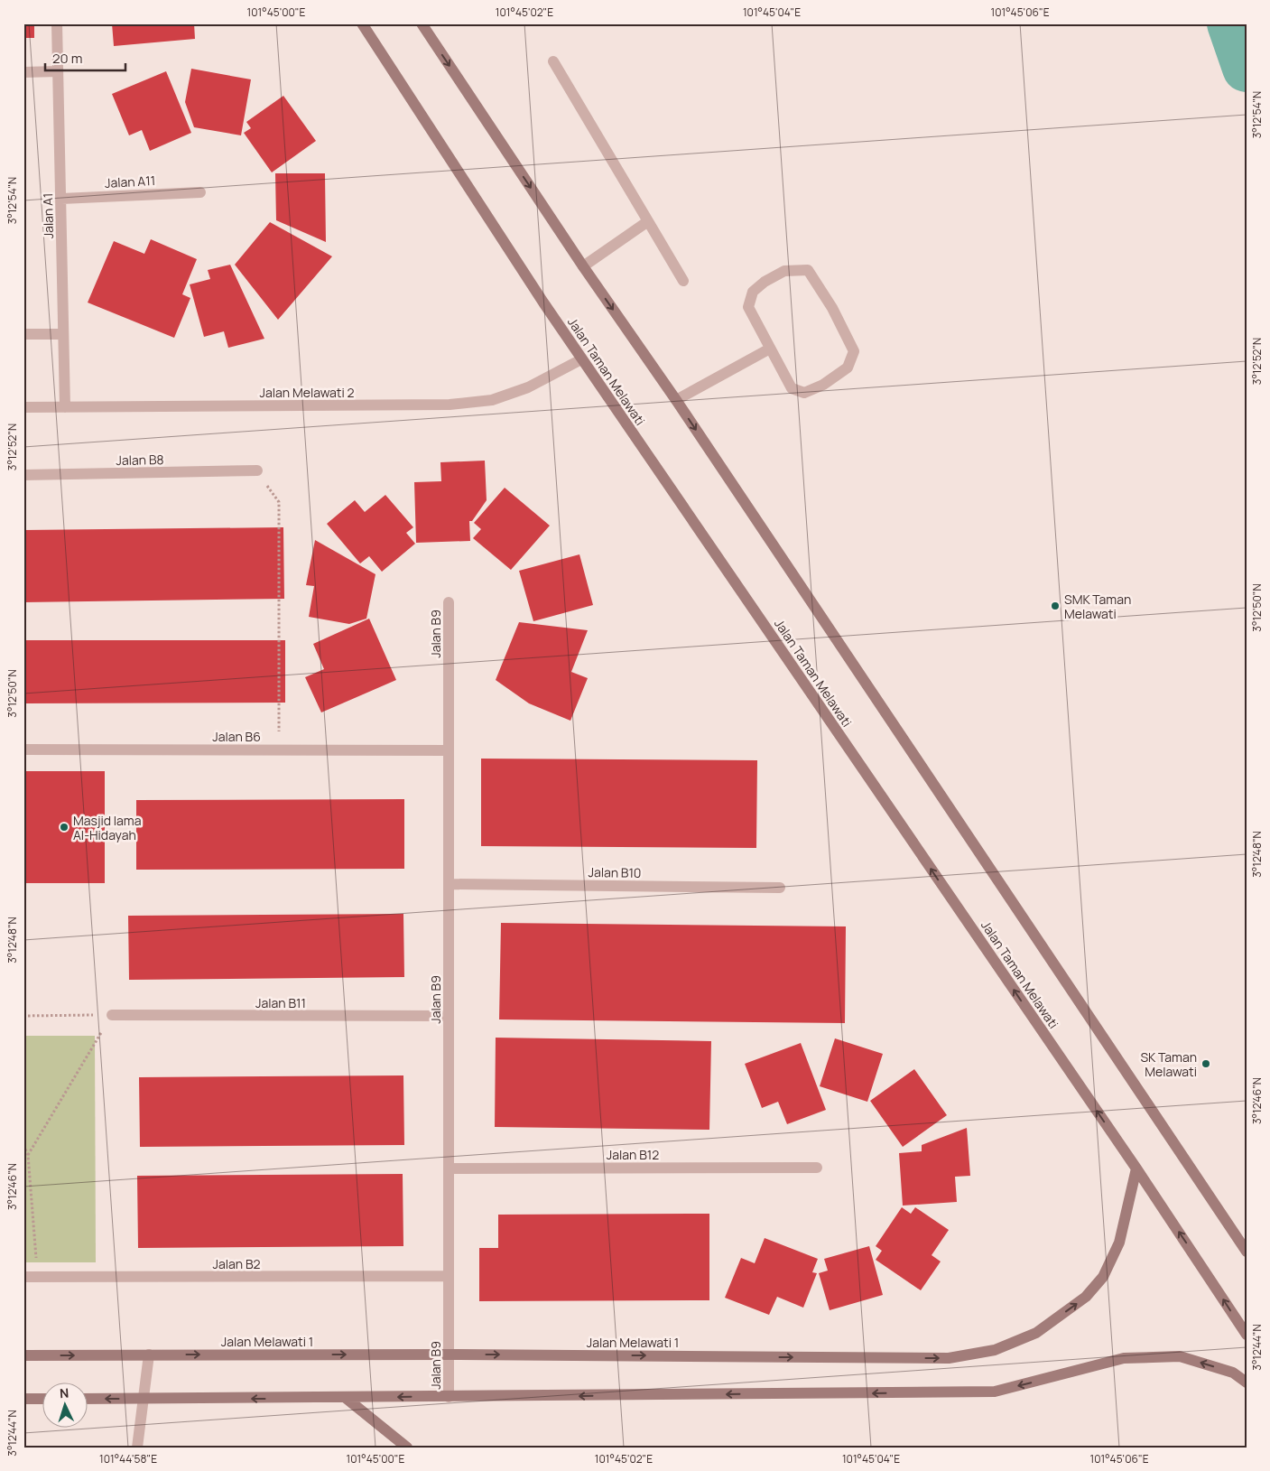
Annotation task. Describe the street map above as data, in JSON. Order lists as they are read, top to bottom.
{
  "streets": {
    "main road": ["Jalan Taman Melawati", "Jalan Melawati 1"],
    "street": [
      "Jalan A11",
      "Jalan A1",
      "Jalan Melawati 2",
      "Jalan B8",
      "Jalan B9",
      "Jalan B6",
      "Jalan B10",
      "Jalan B11",
      "Jalan B12",
      "Jalan B2"
    ]
  },
  "crossings": [
    ["Jalan A11", "Jalan A1"],
    ["Jalan A1", "Jalan Melawati 2"],
    ["Jalan Taman Melawati", "Jalan Melawati 2"],
    ["Jalan Taman Melawati", "Jalan Melawati 1"],
    ["Jalan B9", "Jalan B6"],
    ["Jalan B9", "Jalan B10"],
    ["Jalan B9", "Jalan B11"],
    ["Jalan B9", "Jalan B12"],
    ["Jalan B9", "Jalan B2"],
    ["Jalan B9", "Jalan Melawati 1"]
  ],
  "places": ["SMK Taman Melawati", "Masjid lama Al-Hidayah", "SK Taman Melawati"],
  "scale_bar": "20 m",
  "north": "top",
  "coordinates": [
    "101°45'00\"E",
    "101°45'02\"E",
    "101°45'04\"E",
    "101°45'06\"E",
    "3°12'54\"N",
    "3°12'52\"N",
    "3°12'50\"N",
    "3°12'48\"N",
    "3°12'46\"N",
    "3°12'44\"N",
    "101°44'58\"E"
  ]
}
